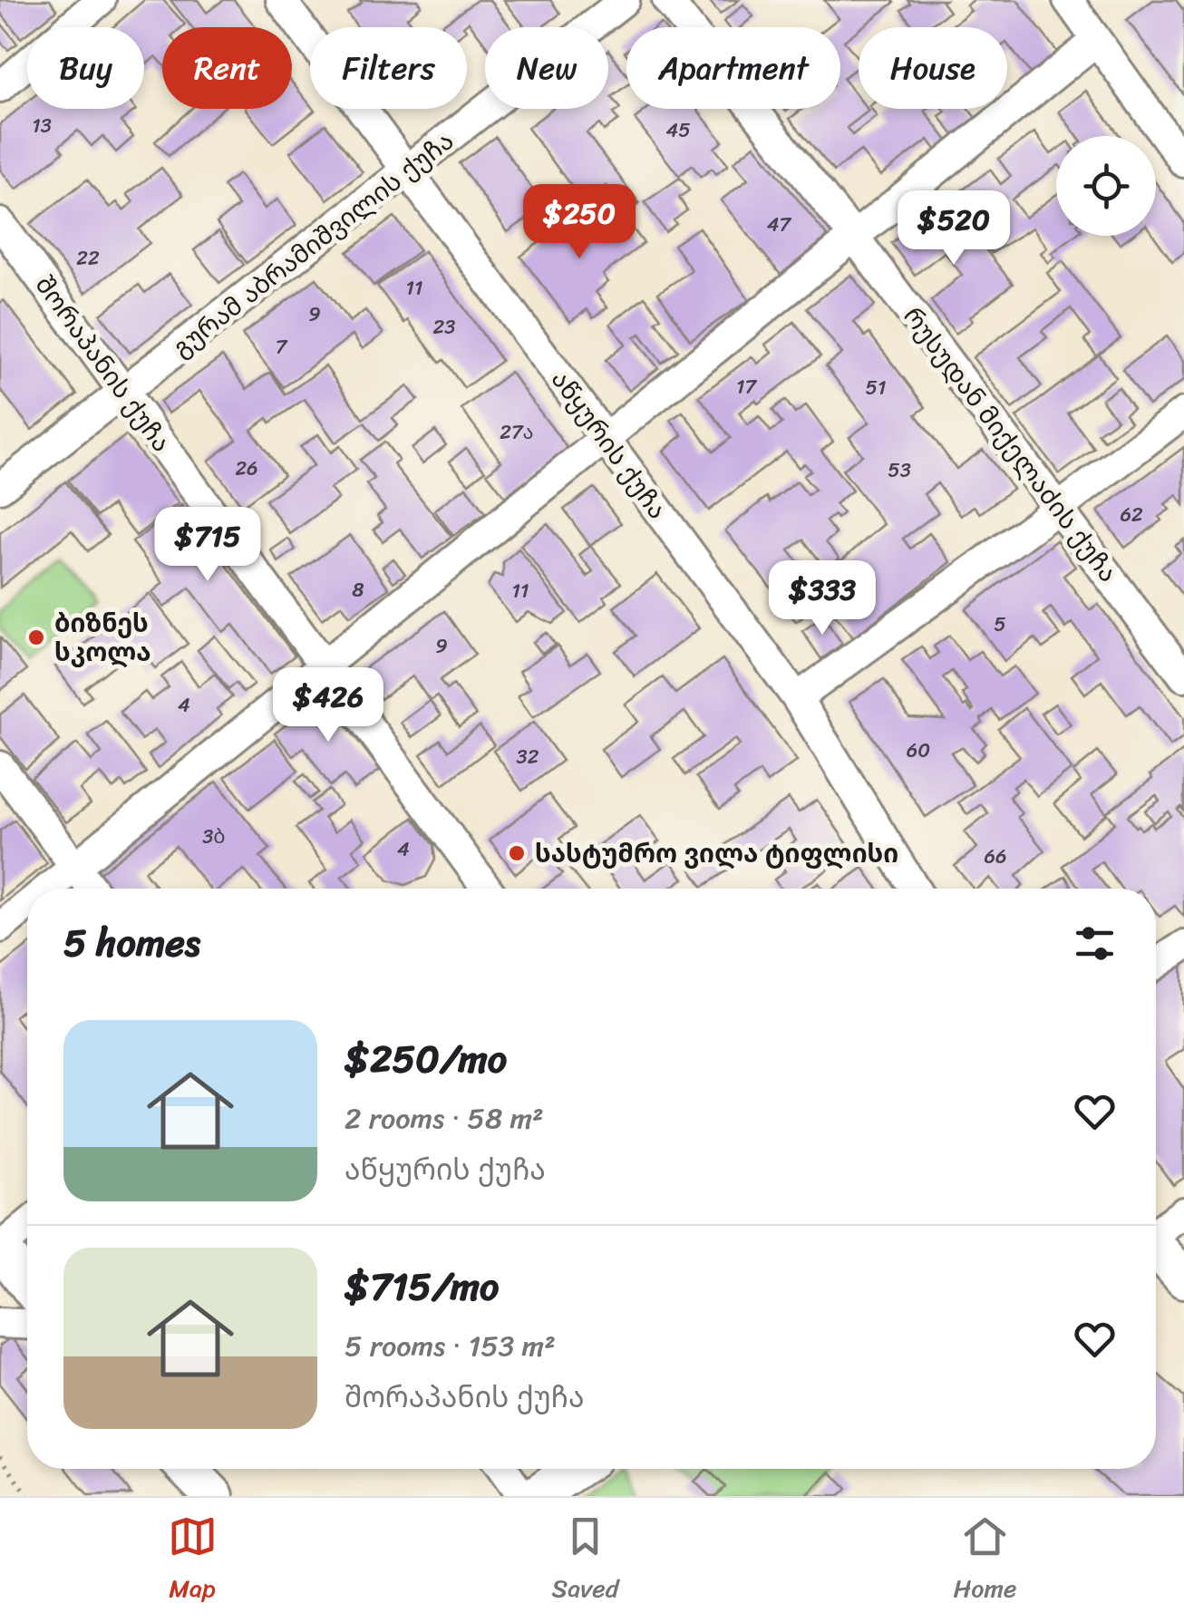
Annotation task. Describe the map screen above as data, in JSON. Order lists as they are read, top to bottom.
{
  "streets": {
    "street": [
      "გურამ აბრამიშვილის ქუჩა",
      "შორაპანის ქუჩა",
      "აწყურის ქუჩა",
      "რუსუდან მიქელაძის ქუჩა"
    ]
  },
  "crossings": [
    ["გურამ აბრამიშვილის ქუჩა", "შორაპანის ქუჩა"],
    ["გურამ აბრამიშვილის ქუჩა", "აწყურის ქუჩა"]
  ],
  "places": ["ბიზნეს სკოლა", "სასტუმრო ვილა ტიფლისი"],
  "house_numbers": [
    "13",
    "45",
    "47",
    "22",
    "11",
    "9",
    "23",
    "7",
    "17",
    "51",
    "27ა",
    "26",
    "53",
    "62",
    "8",
    "11",
    "5",
    "9",
    "4",
    "60",
    "32",
    "3ბ",
    "4",
    "66"
  ],
  "page": {
    "chip": [
      "Buy",
      "Rent",
      "Filters",
      "New",
      "Apartment",
      "House"
    ],
    "price": [
      "$250",
      "$520",
      "$715",
      "$333",
      "$426"
    ],
    "heading": "5 homes",
    "list": [
      {
        "name": "$250/mo",
        "note": "2 rooms · 58 m² · აწყურის ქუჩა"
      },
      {
        "name": "$715/mo",
        "note": "5 rooms · 153 m² · შორაპანის ქუჩა"
      }
    ],
    "tabs": ["Map", "Saved", "Home"]
  }
}
